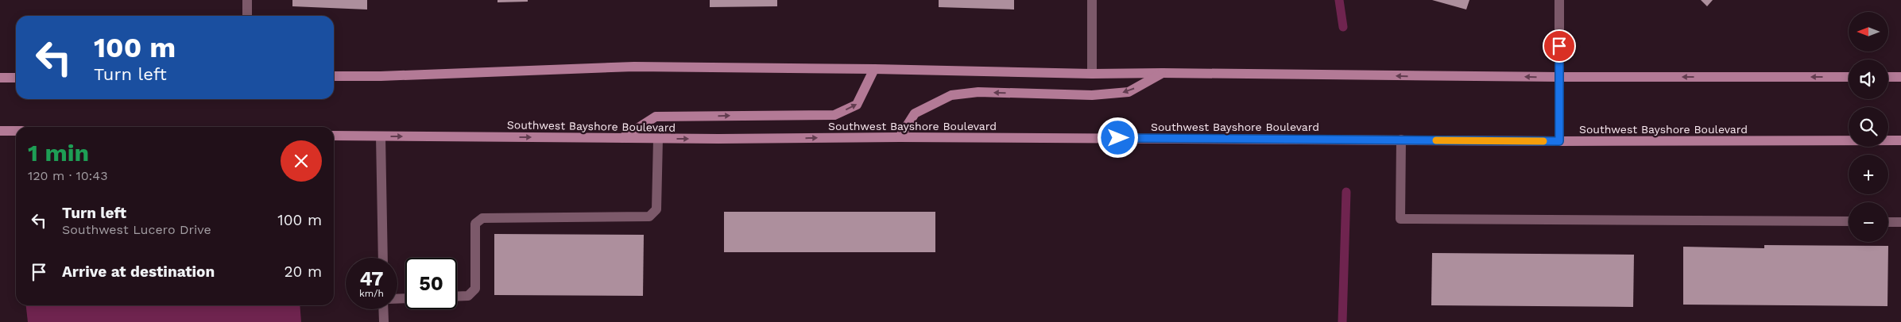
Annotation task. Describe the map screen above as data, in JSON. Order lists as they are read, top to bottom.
{
  "streets": {
    "main road": ["Southwest Bayshore Boulevard"]
  },
  "north": "left",
  "page": {
    "map_buttons": ["+", "−"],
    "turn": ["100 m", "Turn left"],
    "heading": ["1 min", "120 m · 10:43"],
    "list": [
      {
        "name": "Turn left",
        "note": "Southwest Lucero Drive",
        "value": "100 m"
      },
      {
        "name": "Arrive at destination",
        "value": "20 m"
      }
    ],
    "speed": "47 km/h",
    "limit": "50"
  }
}
